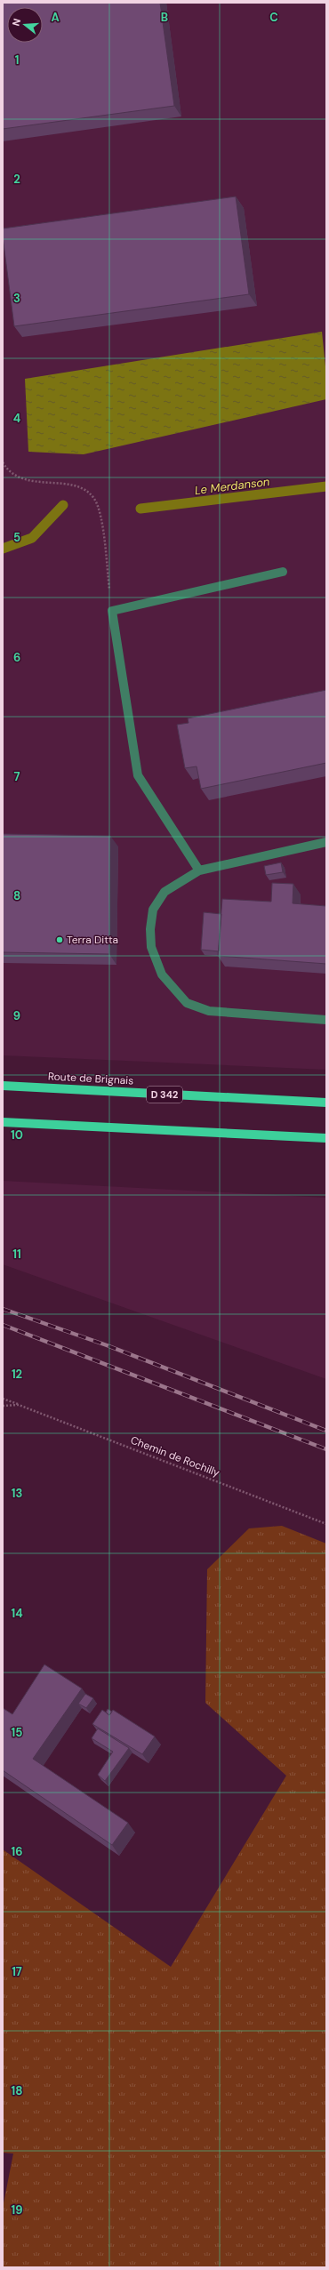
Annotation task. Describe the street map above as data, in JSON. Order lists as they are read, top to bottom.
{
  "streets": {
    "main road": ["Route de Brignais", "D 342"],
    "path": ["Chemin de Rochilly"]
  },
  "water": ["Le Merdanson"],
  "places": ["Terra Ditta"],
  "north": "left",
  "grid": {
    "columns": ["A", "B", "C"],
    "rows": [
      "1",
      "2",
      "3",
      "4",
      "5",
      "6",
      "7",
      "8",
      "9",
      "10",
      "11",
      "12",
      "13",
      "14",
      "15",
      "16",
      "17",
      "18",
      "19"
    ]
  }
}
